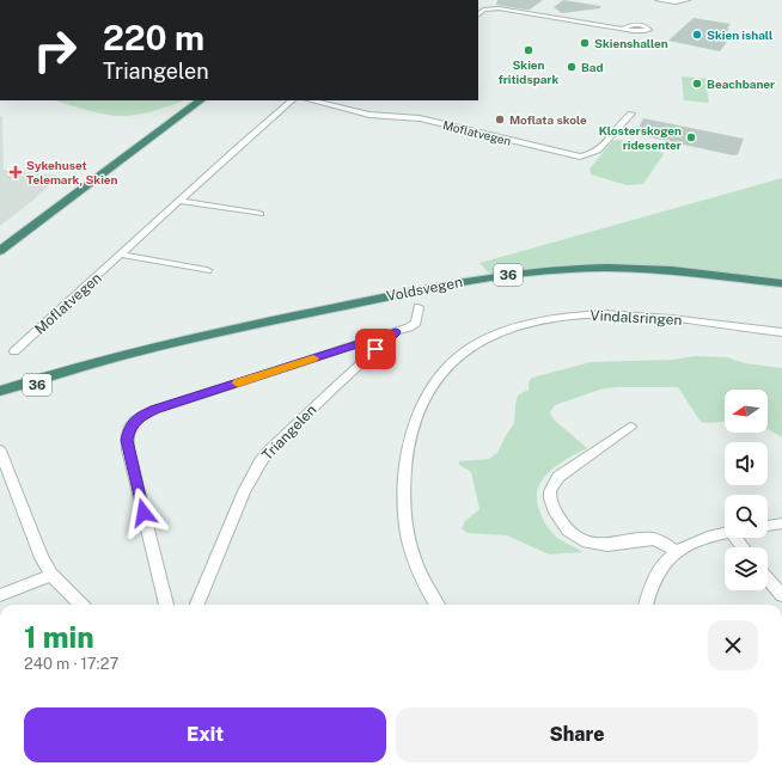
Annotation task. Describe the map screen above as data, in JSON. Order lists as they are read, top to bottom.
{
  "streets": {
    "highway": ["36", "Voldsvegen"],
    "street": ["Moflatvegen", "Vindalsringen", "Triangelen"]
  },
  "places": {
    "other": [
      "Skien ishall",
      "Skienshallen",
      "Skien fritidspark",
      "Bad",
      "Beachbaner",
      "Moflata skole",
      "Klosterskogen ridesenter"
    ],
    "health": ["Sykehuset Telemark, Skien"]
  },
  "north": "left",
  "page": {
    "turn": ["220 m", "Triangelen"],
    "heading": ["1 min", "240 m · 17:27"],
    "buttons": ["Exit", "Share"]
  }
}
